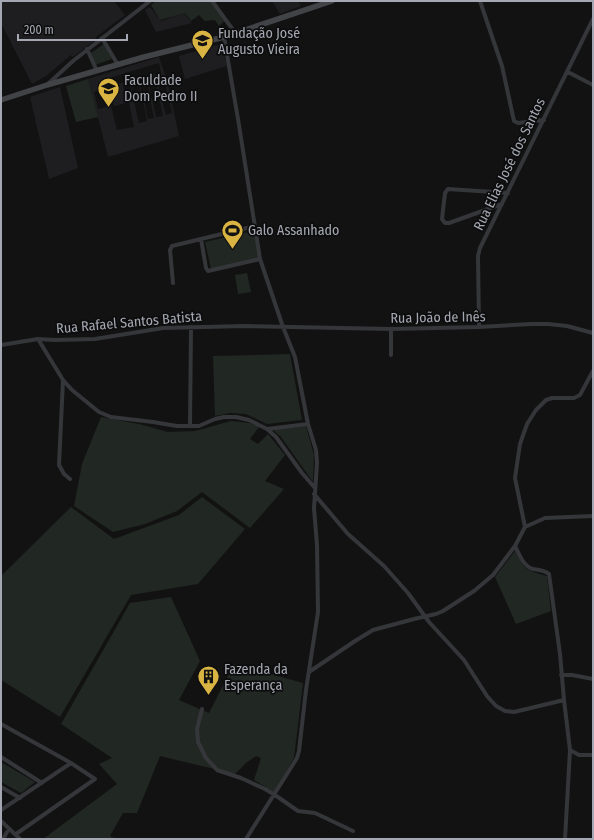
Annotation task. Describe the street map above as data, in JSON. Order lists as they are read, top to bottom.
{
  "streets": {
    "street": ["Rua Elias José dos Santos", "Rua João de Inês", "Rua Rafael Santos Batista"]
  },
  "crossings": [
    ["Rua Elias José dos Santos", "Rua João de Inês"],
    ["Rua João de Inês", "Rua Rafael Santos Batista"]
  ],
  "places": {
    "school or university": ["Fundação José Augusto Vieira", "Faculdade Dom Pedro II"],
    "sports": ["Galo Assanhado"],
    "building": ["Fazenda da Esperança"]
  },
  "scale_bar": "200 m"
}
